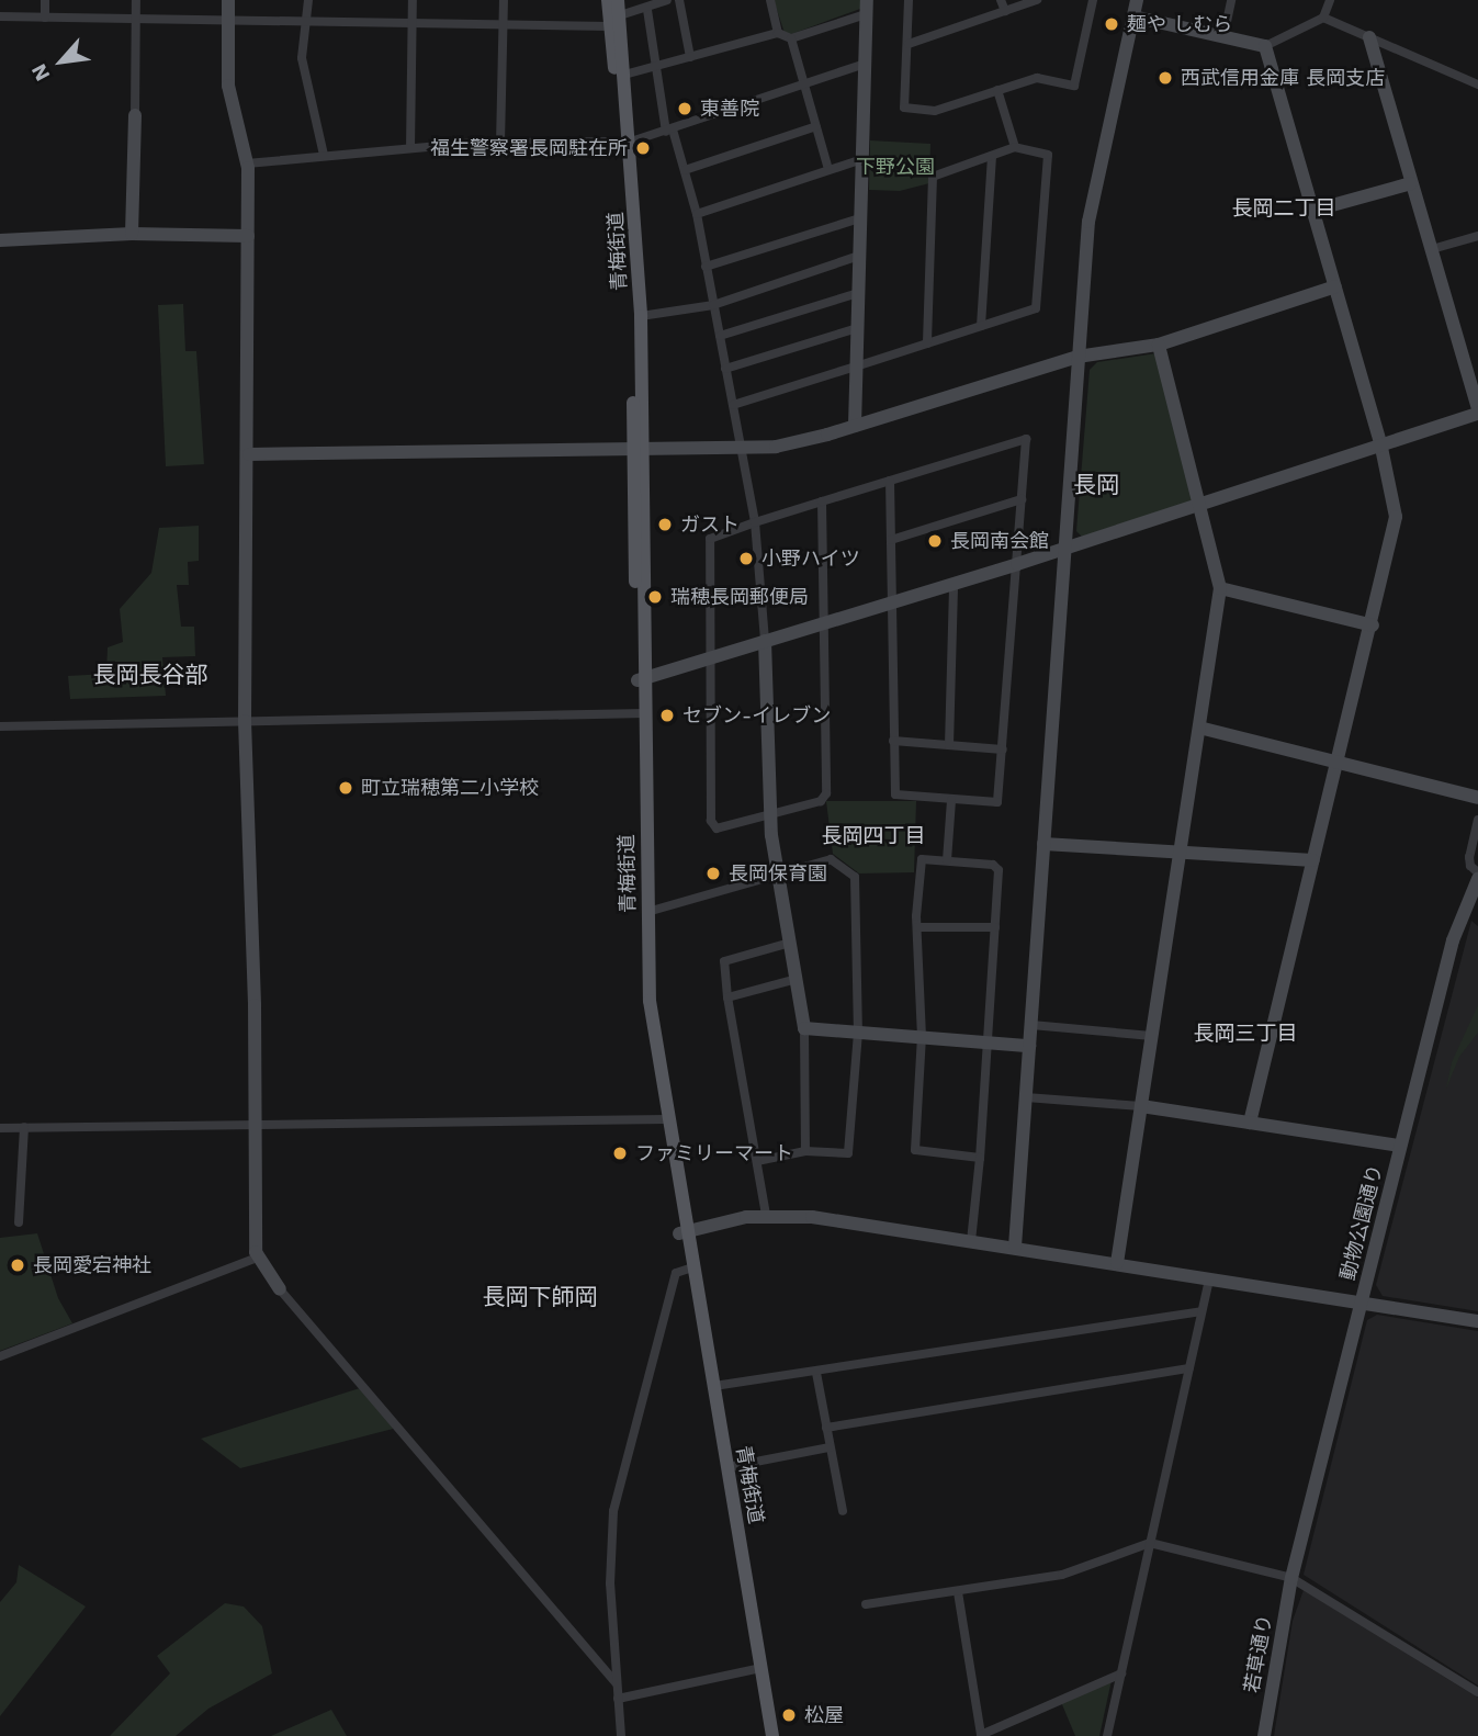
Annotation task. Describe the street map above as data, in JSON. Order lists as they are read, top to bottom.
{
  "streets": {
    "main road": ["青梅街道"],
    "street": ["動物公園通り", "若草通り"]
  },
  "crossings": [
    ["動物公園通り", "若草通り"]
  ],
  "districts": [
    "長岡二丁目",
    "長岡",
    "長岡長谷部",
    "長岡四丁目",
    "長岡三丁目",
    "長岡下師岡"
  ],
  "parks": ["下野公園"],
  "places": [
    "麺や しむら",
    "西武信用金庫 長岡支店",
    "東善院",
    "福生警察署長岡駐在所",
    "ガスト",
    "長岡南会館",
    "小野ハイツ",
    "瑞穂長岡郵便局",
    "セブン-イレブン",
    "町立瑞穂第二小学校",
    "長岡保育園",
    "ファミリーマート",
    "長岡愛宕神社",
    "松屋"
  ],
  "north": "bottom left"
}
